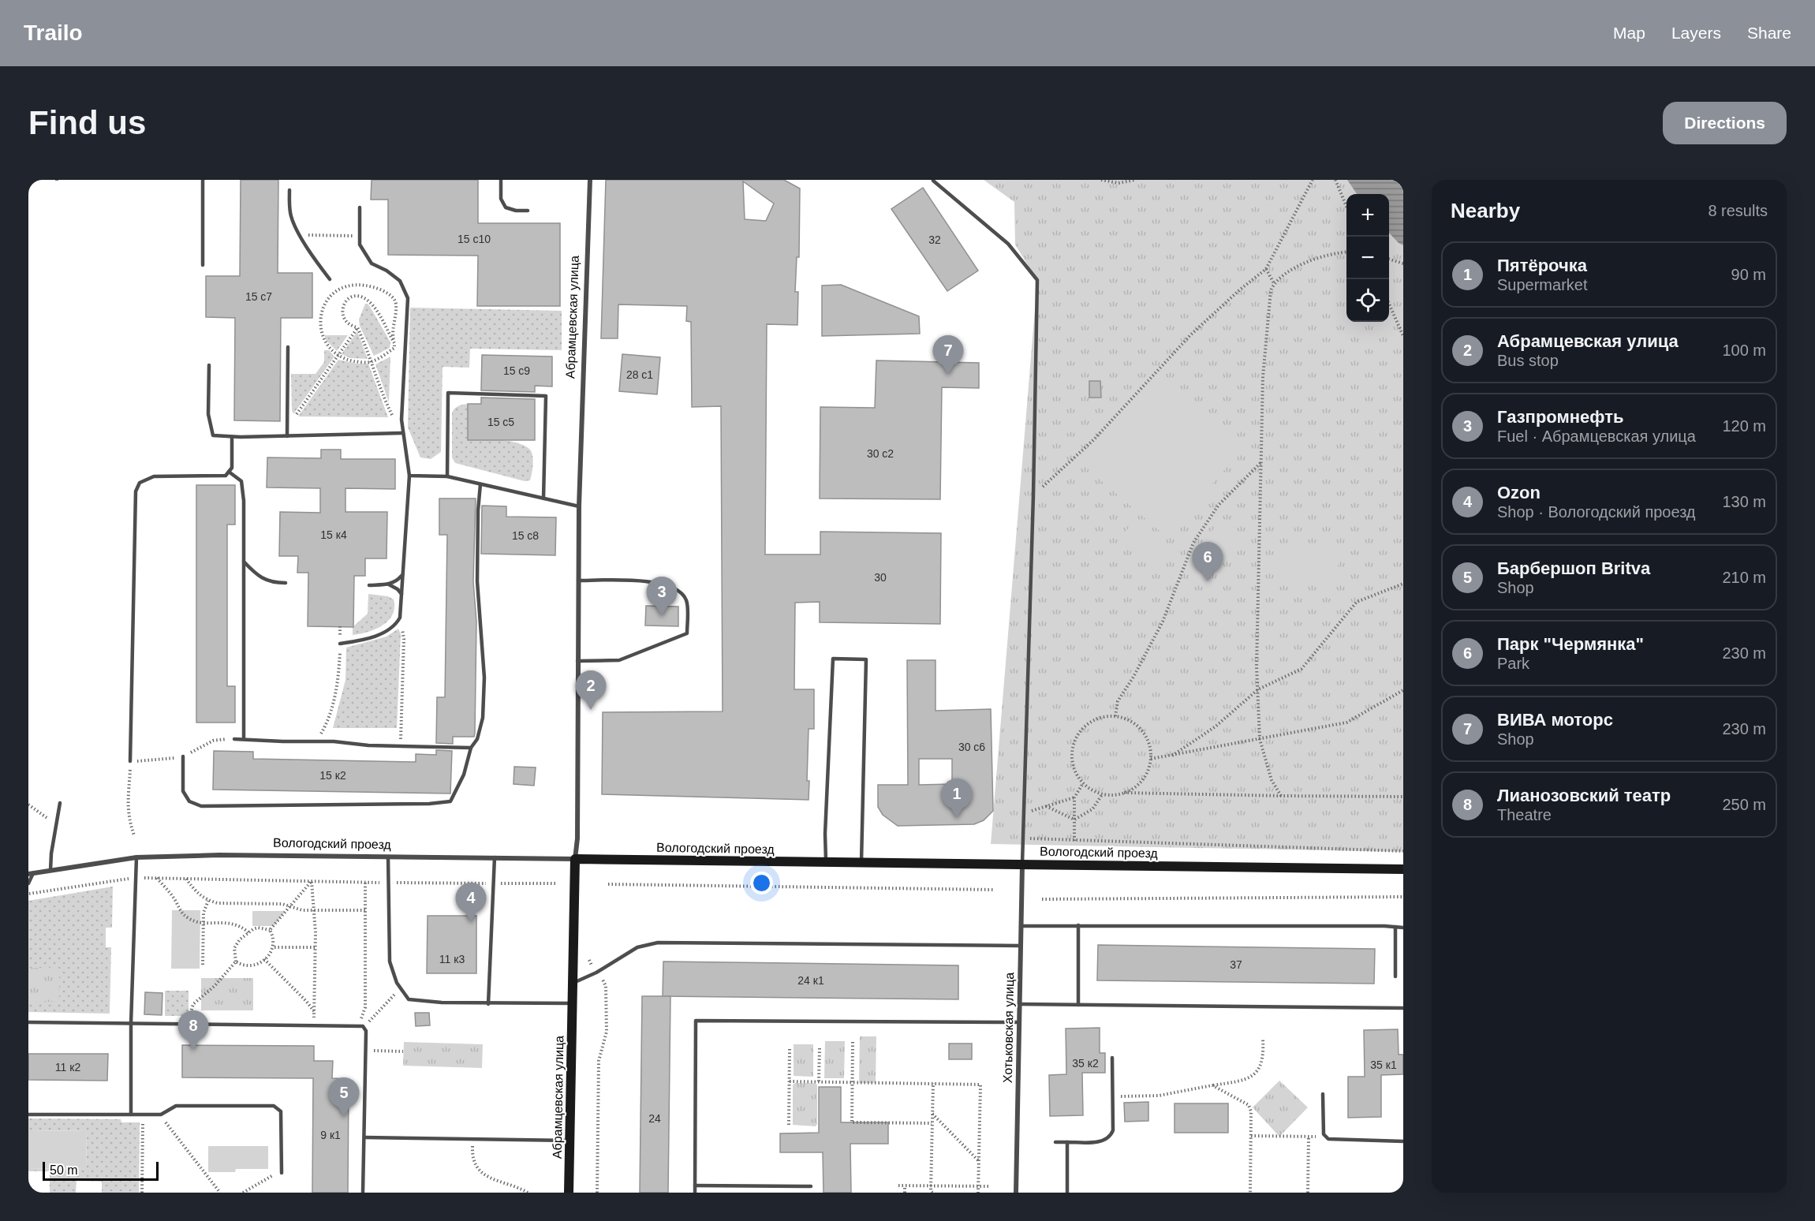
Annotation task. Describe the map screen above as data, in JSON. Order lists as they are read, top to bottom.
{
  "streets": {
    "street": ["Абрамцевская улица", "Вологодский проезд", "Хотьковская улица"]
  },
  "crossings": [
    ["Абрамцевская улица", "Вологодский проезд"],
    ["Вологодский проезд", "Хотьковская улица"]
  ],
  "house_numbers": [
    "15 с10",
    "32",
    "15 с7",
    "15 с9",
    "28 с1",
    "15 с5",
    "30 с2",
    "15 к4",
    "15 с8",
    "30",
    "30 с6",
    "15 к2",
    "11 к3",
    "37",
    "24 к1",
    "35 к2",
    "35 к1",
    "11 к2",
    "24",
    "9 к1"
  ],
  "scale_bar": "50 m",
  "page": {
    "header": "Trailo",
    "nav": ["Map", "Layers", "Share"],
    "buttons": "Directions",
    "title": "Find us",
    "heading": ["Nearby", "8 results"],
    "map_buttons": ["+", "−"],
    "list": [
      {
        "mark": "1",
        "name": "Пятёрочка",
        "note": "Supermarket",
        "value": "90 m"
      },
      {
        "mark": "2",
        "name": "Абрамцевская улица",
        "note": "Bus stop",
        "value": "100 m"
      },
      {
        "mark": "3",
        "name": "Газпромнефть",
        "note": "Fuel · Абрамцевская улица",
        "value": "120 m"
      },
      {
        "mark": "4",
        "name": "Ozon",
        "note": "Shop · Вологодский проезд",
        "value": "130 m"
      },
      {
        "mark": "5",
        "name": "Барбершоп Britva",
        "note": "Shop",
        "value": "210 m"
      },
      {
        "mark": "6",
        "name": "Парк \"Чермянка\"",
        "note": "Park",
        "value": "230 m"
      },
      {
        "mark": "7",
        "name": "ВИВА моторс",
        "note": "Shop",
        "value": "230 m"
      },
      {
        "mark": "8",
        "name": "Лианозовский театр",
        "note": "Theatre",
        "value": "250 m"
      }
    ],
    "pins": [
      "7",
      "6",
      "3",
      "2",
      "1",
      "4",
      "8",
      "5"
    ],
    "scale": "50 m"
  }
}
